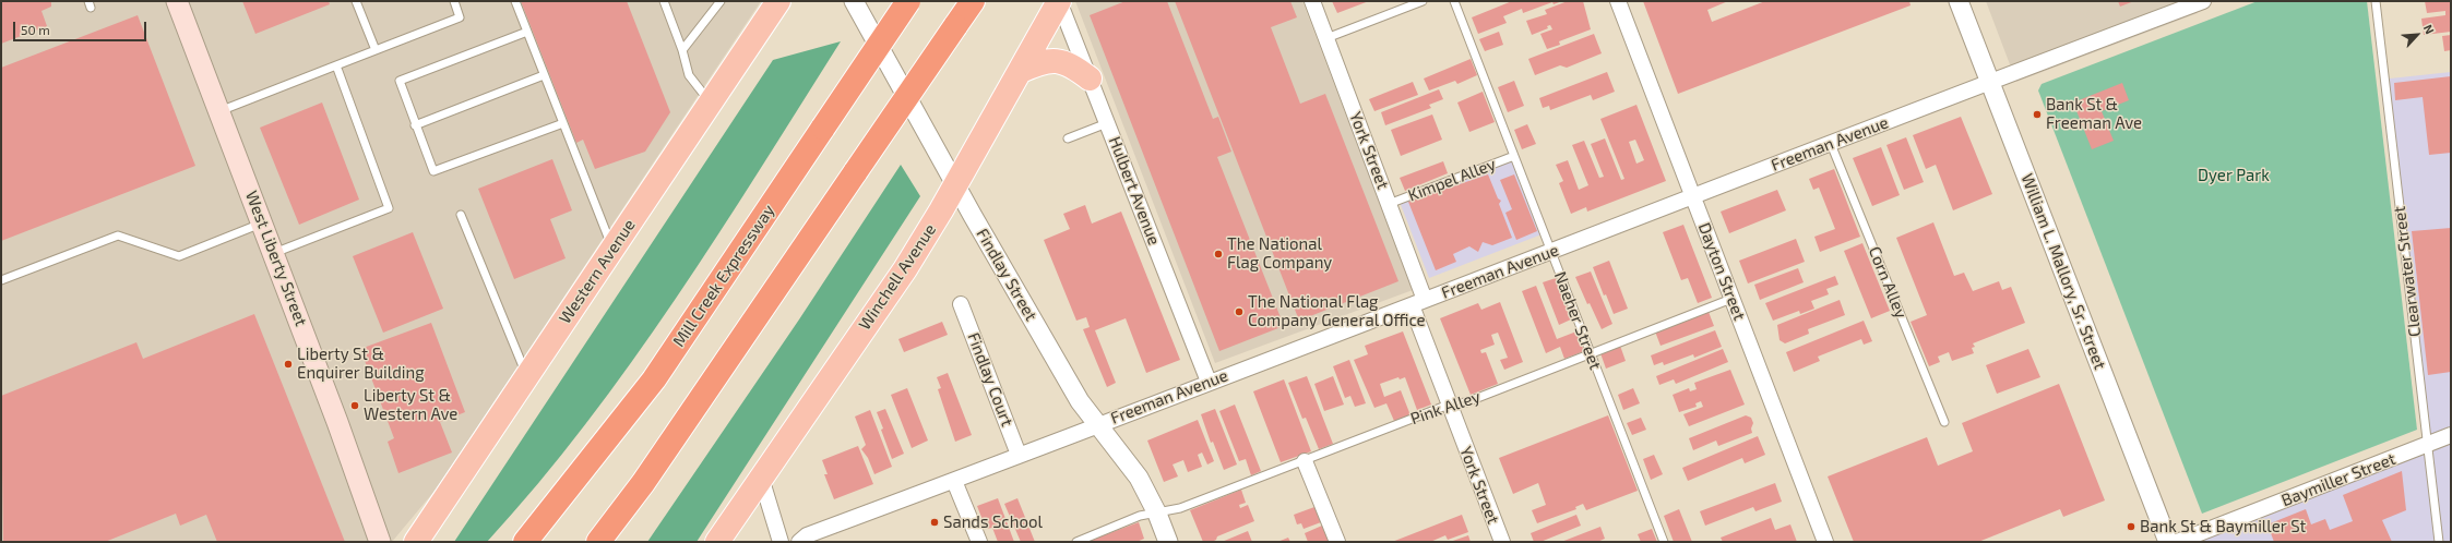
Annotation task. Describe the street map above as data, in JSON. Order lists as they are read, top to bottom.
{
  "streets": {
    "highway": ["Mill Creek Expressway"],
    "main road": ["West Liberty Street", "Western Avenue", "Winchell Avenue"],
    "street": [
      "Freeman Avenue",
      "York Street",
      "Hulbert Avenue",
      "Dayton Street",
      "William L. Mallory, Sr. Street",
      "Findlay Street",
      "Findlay Court",
      "Baymiller Street"
    ],
    "lane": [
      "Kimpel Alley",
      "Clearwater Street",
      "Corn Alley",
      "Naeher Street",
      "Pink Alley"
    ]
  },
  "crossings": [
    ["Freeman Avenue", "York Street"],
    ["Freeman Avenue", "Hulbert Avenue"],
    ["Freeman Avenue", "Dayton Street"],
    ["Freeman Avenue", "William L. Mallory, Sr. Street"],
    ["Freeman Avenue", "Findlay Street"],
    ["Freeman Avenue", "Corn Alley"],
    ["Freeman Avenue", "Naeher Street"],
    ["Freeman Avenue", "Findlay Court"],
    ["York Street", "Kimpel Alley"],
    ["York Street", "Pink Alley"],
    ["Kimpel Alley", "Naeher Street"],
    ["Hulbert Avenue", "Winchell Avenue"],
    ["Dayton Street", "Pink Alley"],
    ["Clearwater Street", "Baymiller Street"],
    ["Findlay Street", "Winchell Avenue"],
    ["Findlay Street", "Pink Alley"],
    ["Naeher Street", "Pink Alley"]
  ],
  "parks": ["Dyer Park"],
  "places": [
    "Bank St & Freeman Ave",
    "The National Flag Company",
    "The National Flag Company General Office",
    "Liberty St & Enquirer Building",
    "Liberty St & Western Ave",
    "Sands School",
    "Bank St & Baymiller St"
  ],
  "scale_bar": "50 m",
  "north": "top right"
}
